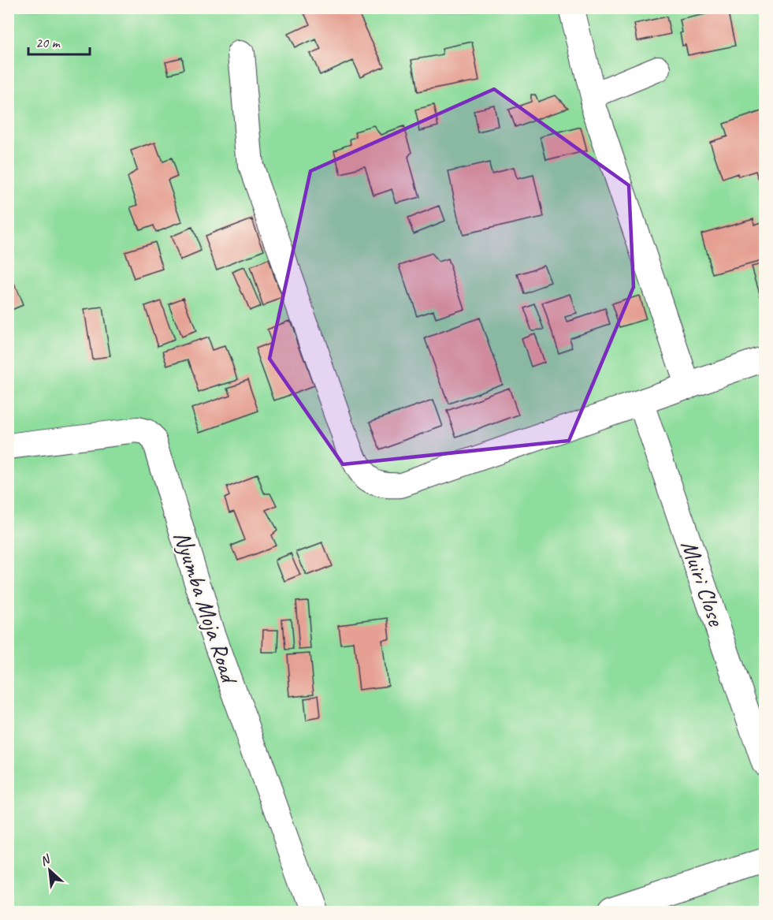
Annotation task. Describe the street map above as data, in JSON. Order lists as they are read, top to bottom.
{
  "streets": {
    "street": ["Muiri Close", "Nyumba Moja Road"]
  },
  "scale_bar": "20 m",
  "north": "top left"
}
